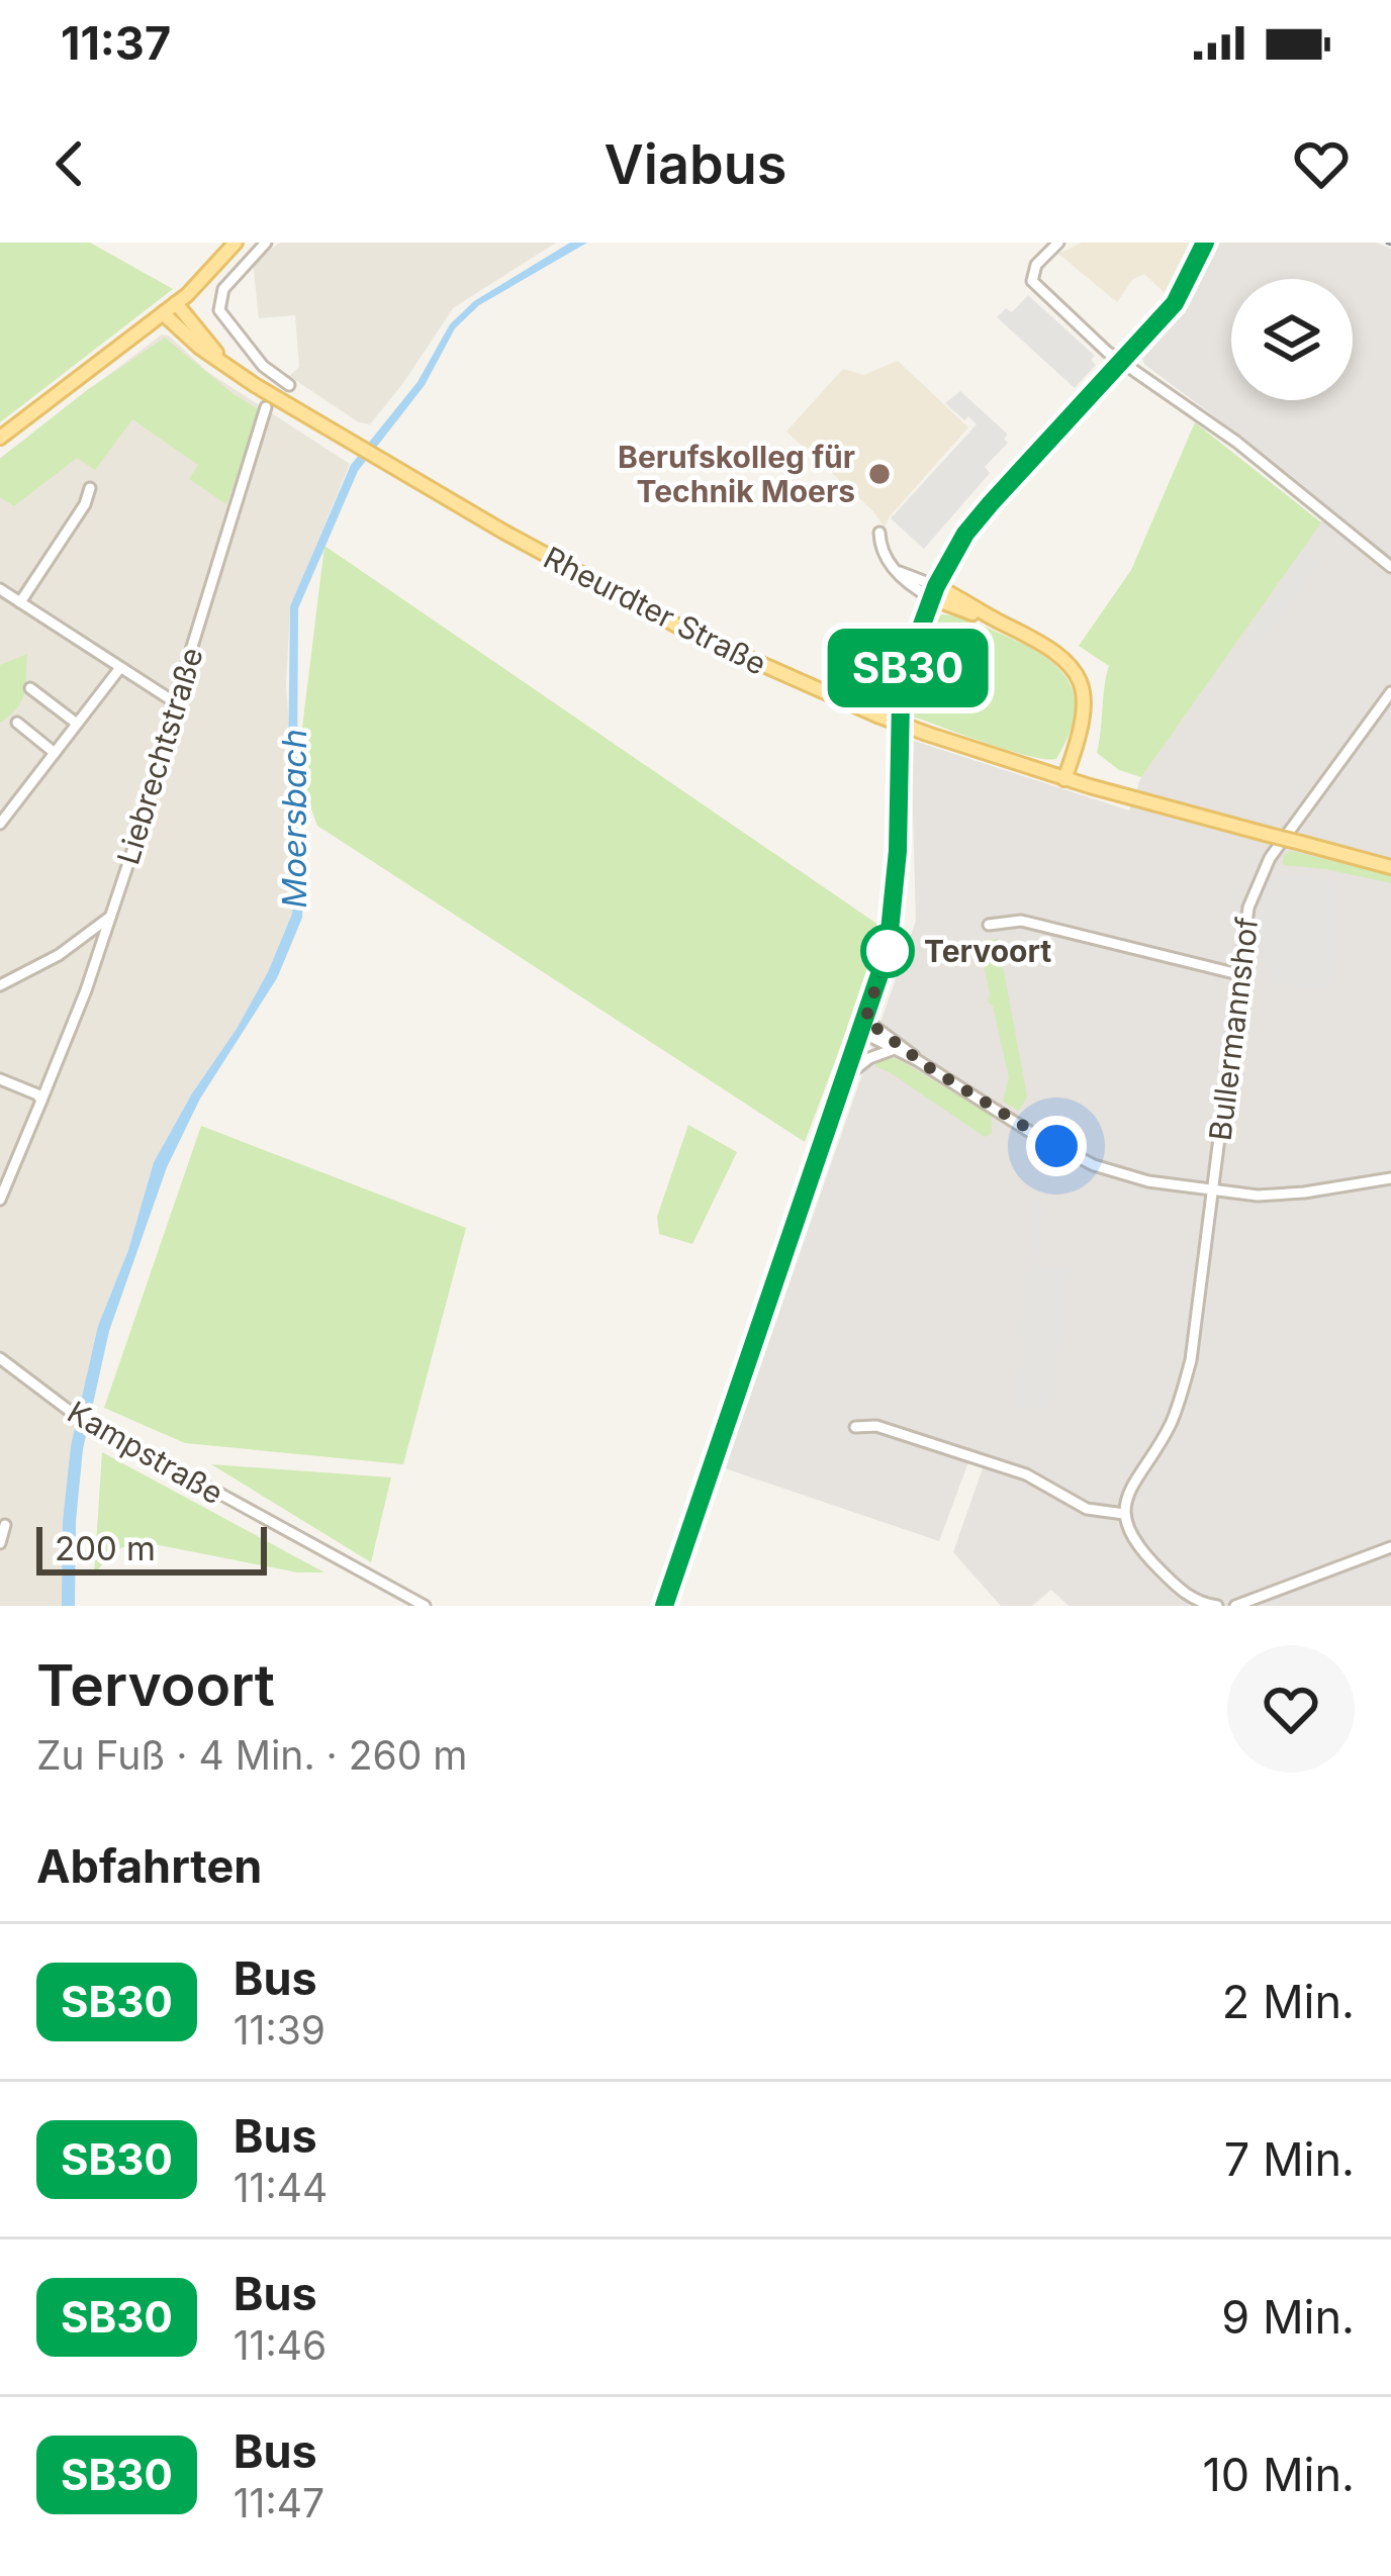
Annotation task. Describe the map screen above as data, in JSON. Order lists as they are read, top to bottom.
{
  "streets": {
    "main road": ["Rheurdter Straße"],
    "street": ["Liebrechtstraße", "Bullermannshof", "Kampstraße"]
  },
  "water": ["Moersbach"],
  "places": ["Berufskolleg für Technik Moers", "Tervoort"],
  "lines": ["bus line SB30"],
  "scale_bar": "200 m",
  "page": {
    "status": "11:37",
    "header": "Viabus",
    "on_map": "SB30",
    "scale": "200 m",
    "heading": [
      ["Tervoort", "Zu Fuß · 4 Min. · 260 m"],
      "Abfahrten"
    ],
    "list": [
      {
        "mark": "SB30",
        "name": "Bus",
        "note": "11:39",
        "value": "2 Min."
      },
      {
        "mark": "SB30",
        "name": "Bus",
        "note": "11:44",
        "value": "7 Min."
      },
      {
        "mark": "SB30",
        "name": "Bus",
        "note": "11:46",
        "value": "9 Min."
      },
      {
        "mark": "SB30",
        "name": "Bus",
        "note": "11:47",
        "value": "10 Min."
      }
    ]
  }
}
